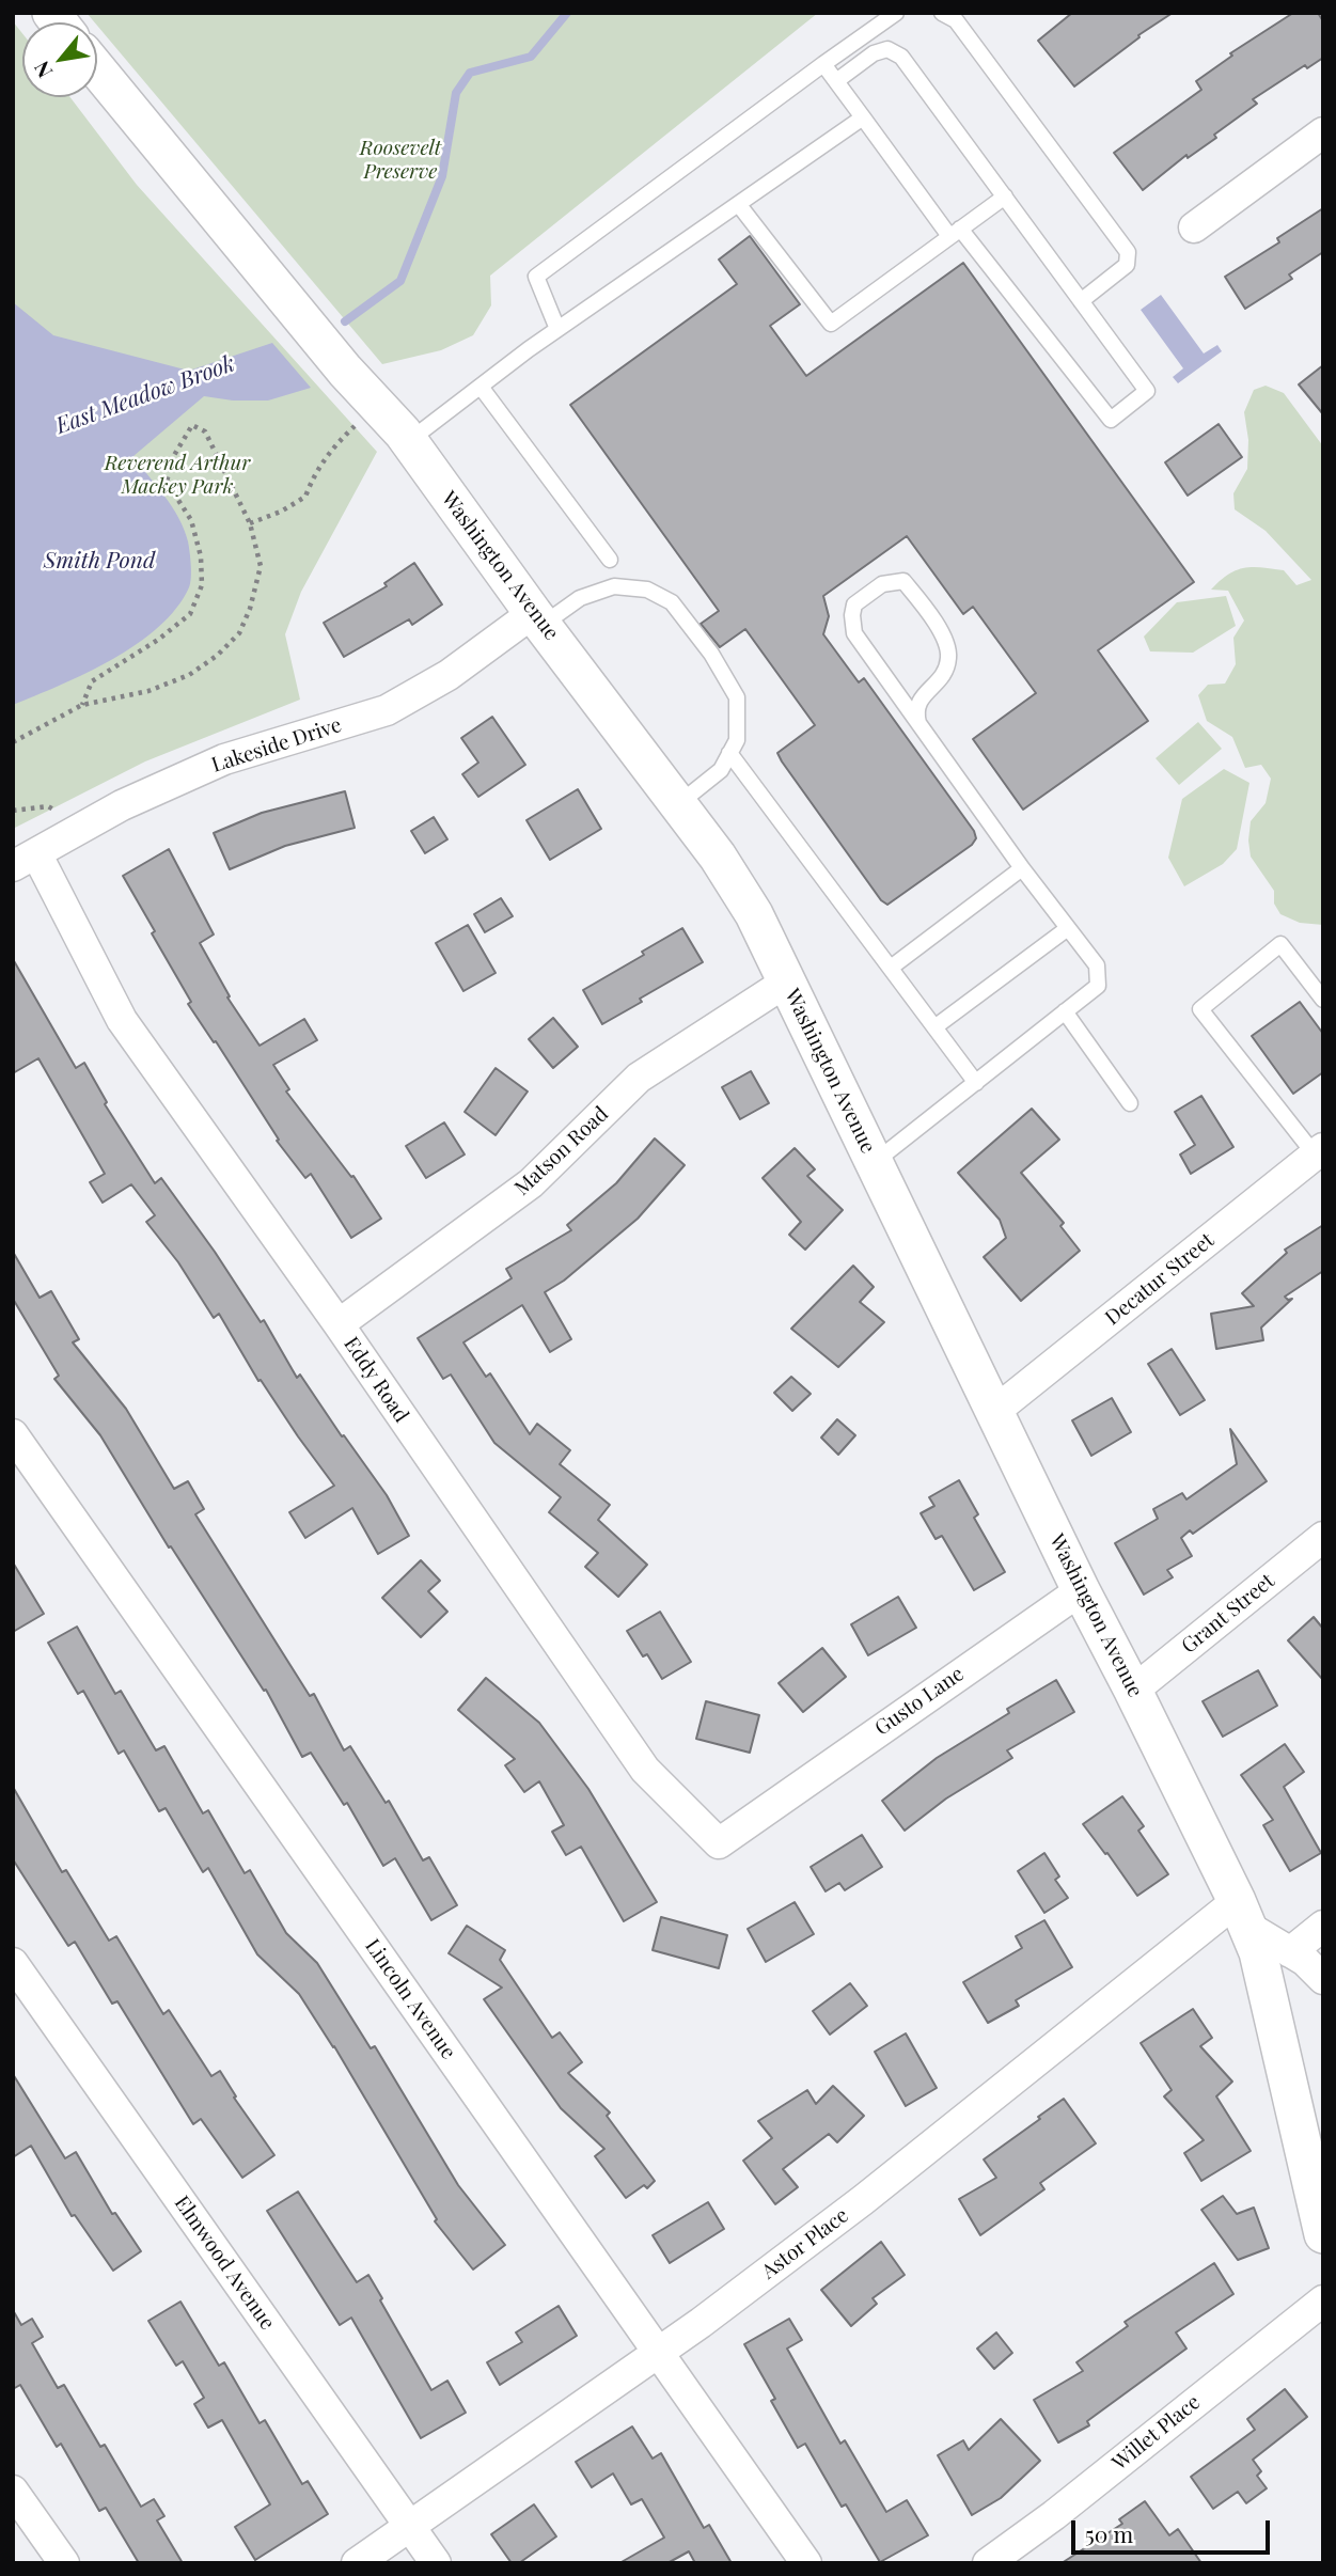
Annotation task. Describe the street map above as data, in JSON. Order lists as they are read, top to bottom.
{
  "streets": {
    "street": [
      "Washington Avenue",
      "Lakeside Drive",
      "Matson Road",
      "Decatur Street",
      "Eddy Road",
      "Grant Street",
      "Gusto Lane",
      "Lincoln Avenue",
      "Astor Place",
      "Elmwood Avenue",
      "Willet Place"
    ]
  },
  "crossings": [
    ["Washington Avenue", "Lakeside Drive"],
    ["Washington Avenue", "Matson Road"],
    ["Washington Avenue", "Decatur Street"],
    ["Washington Avenue", "Grant Street"],
    ["Washington Avenue", "Gusto Lane"],
    ["Washington Avenue", "Astor Place"],
    ["Lakeside Drive", "Eddy Road"],
    ["Matson Road", "Eddy Road"],
    ["Eddy Road", "Gusto Lane"],
    ["Lincoln Avenue", "Astor Place"],
    ["Astor Place", "Elmwood Avenue"]
  ],
  "water": ["East Meadow Brook", "Smith Pond"],
  "parks": ["Roosevelt Preserve", "Reverend Arthur Mackey Park"],
  "scale_bar": "50 m",
  "north": "bottom left"
}
